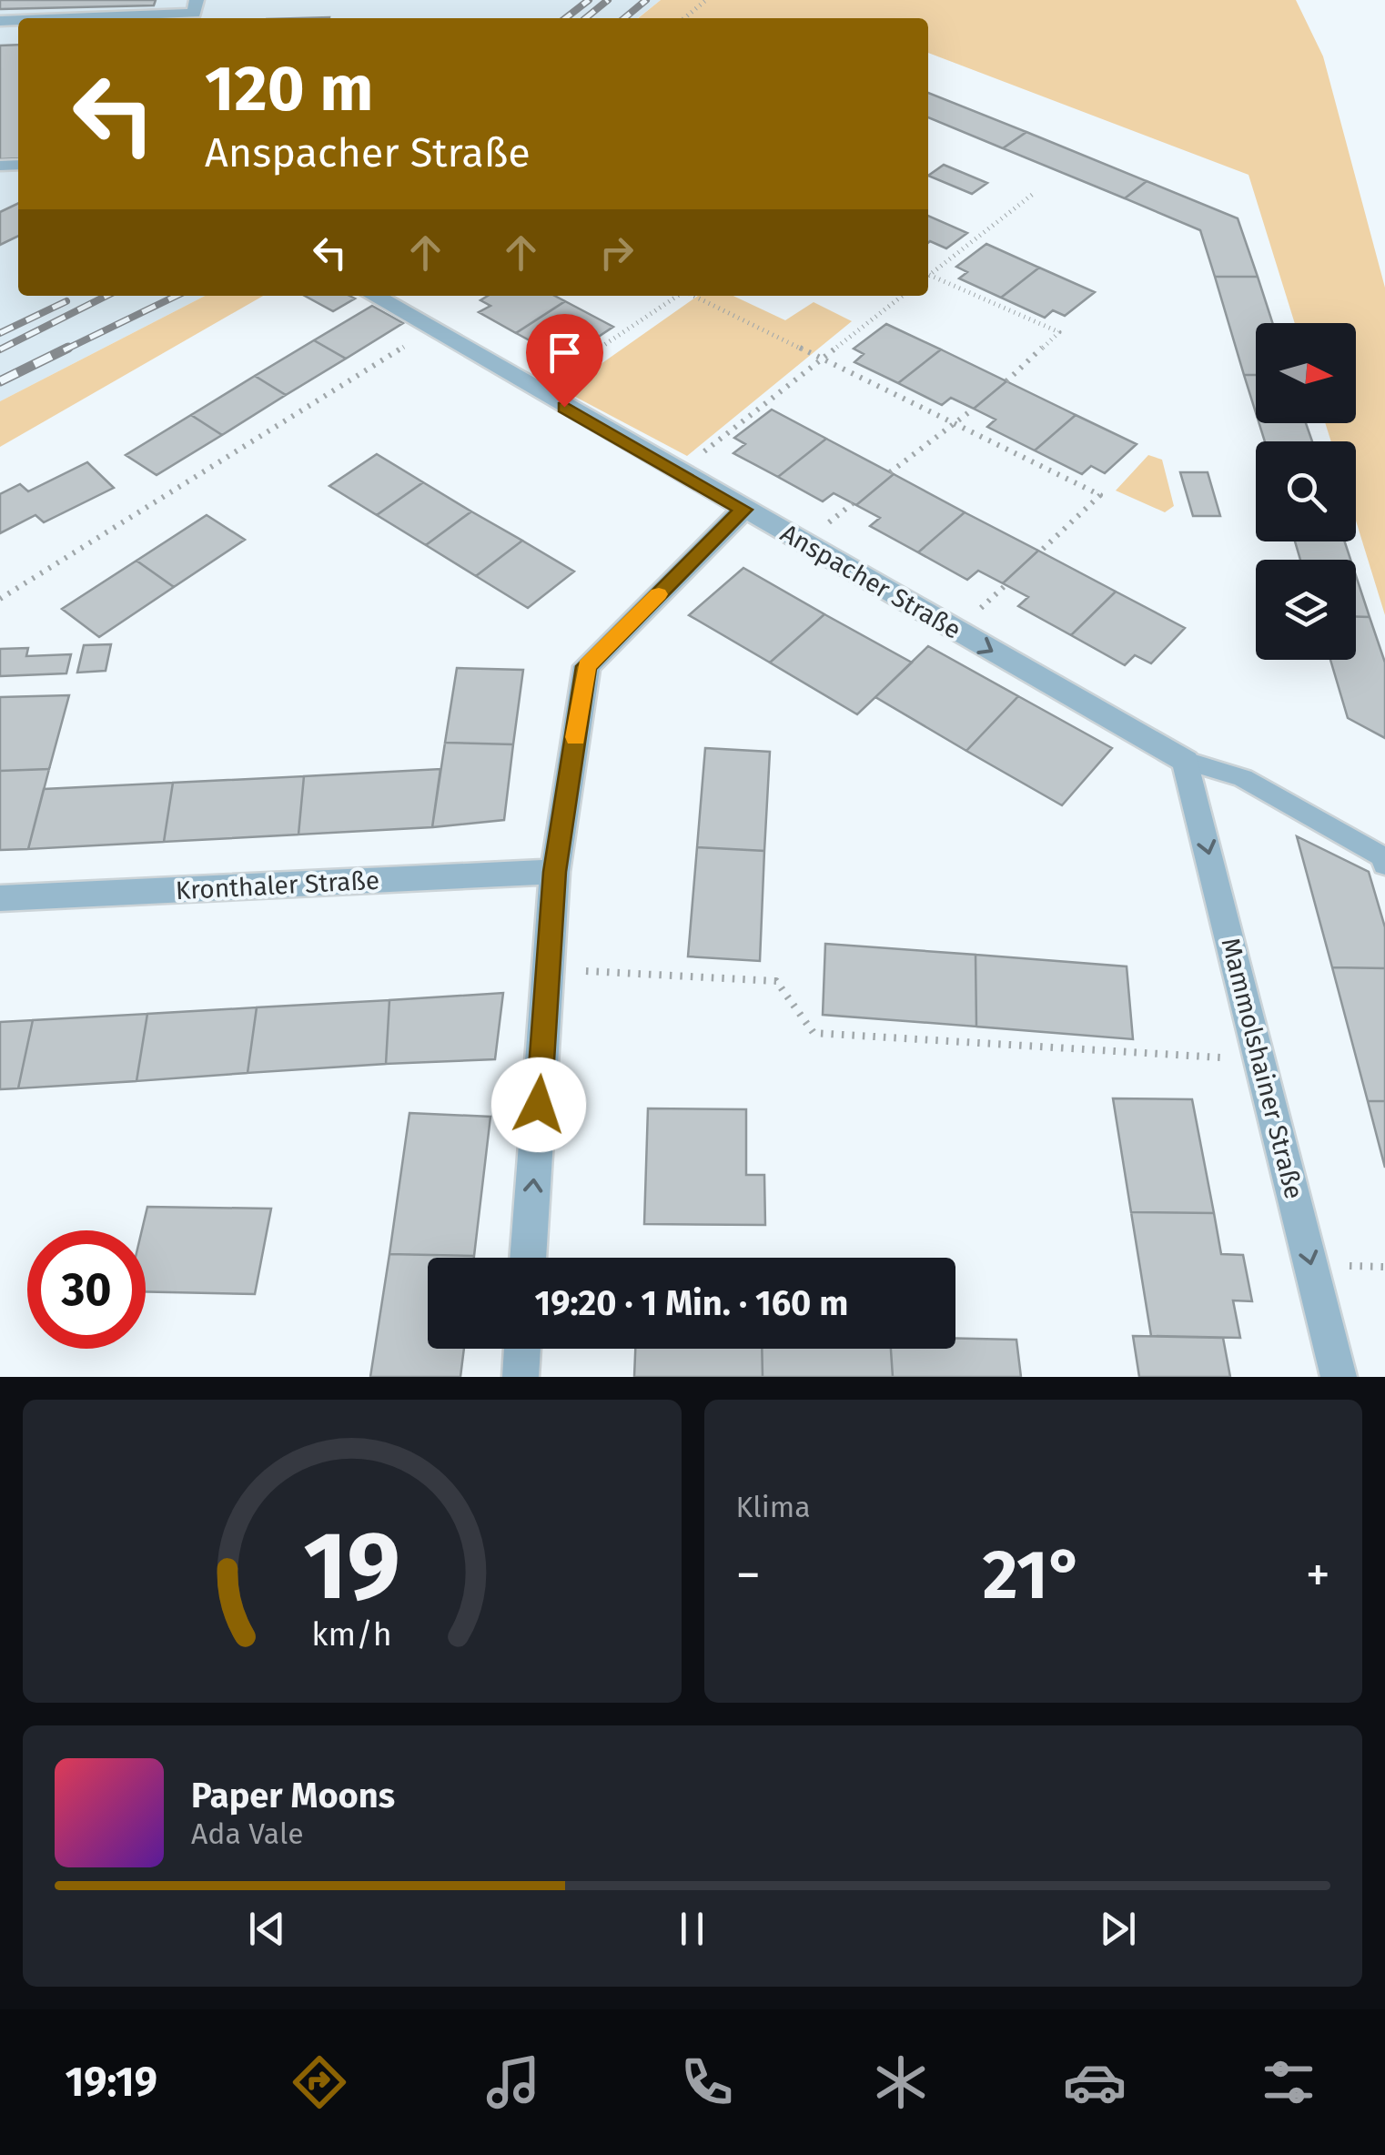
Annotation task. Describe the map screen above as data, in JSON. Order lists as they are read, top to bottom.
{
  "streets": {
    "street": ["Anspacher Straße", "Kronthaler Straße", "Mammolshainer Straße"]
  },
  "crossings": [
    ["Anspacher Straße", "Mammolshainer Straße"]
  ],
  "one_way": ["Anspacher Straße", "Mammolshainer Straße"],
  "north": "right",
  "page": {
    "turn": ["120 m", "Anspacher Straße"],
    "limit": "30",
    "trip": "19:20 · 1 Min. · 160 m",
    "tile": "Klima",
    "heat": ["−", "21°", "+"],
    "song": ["Paper Moons", "Ada Vale"],
    "tabs": "19:19",
    "gauge": ["19", "km/h"]
  }
}
